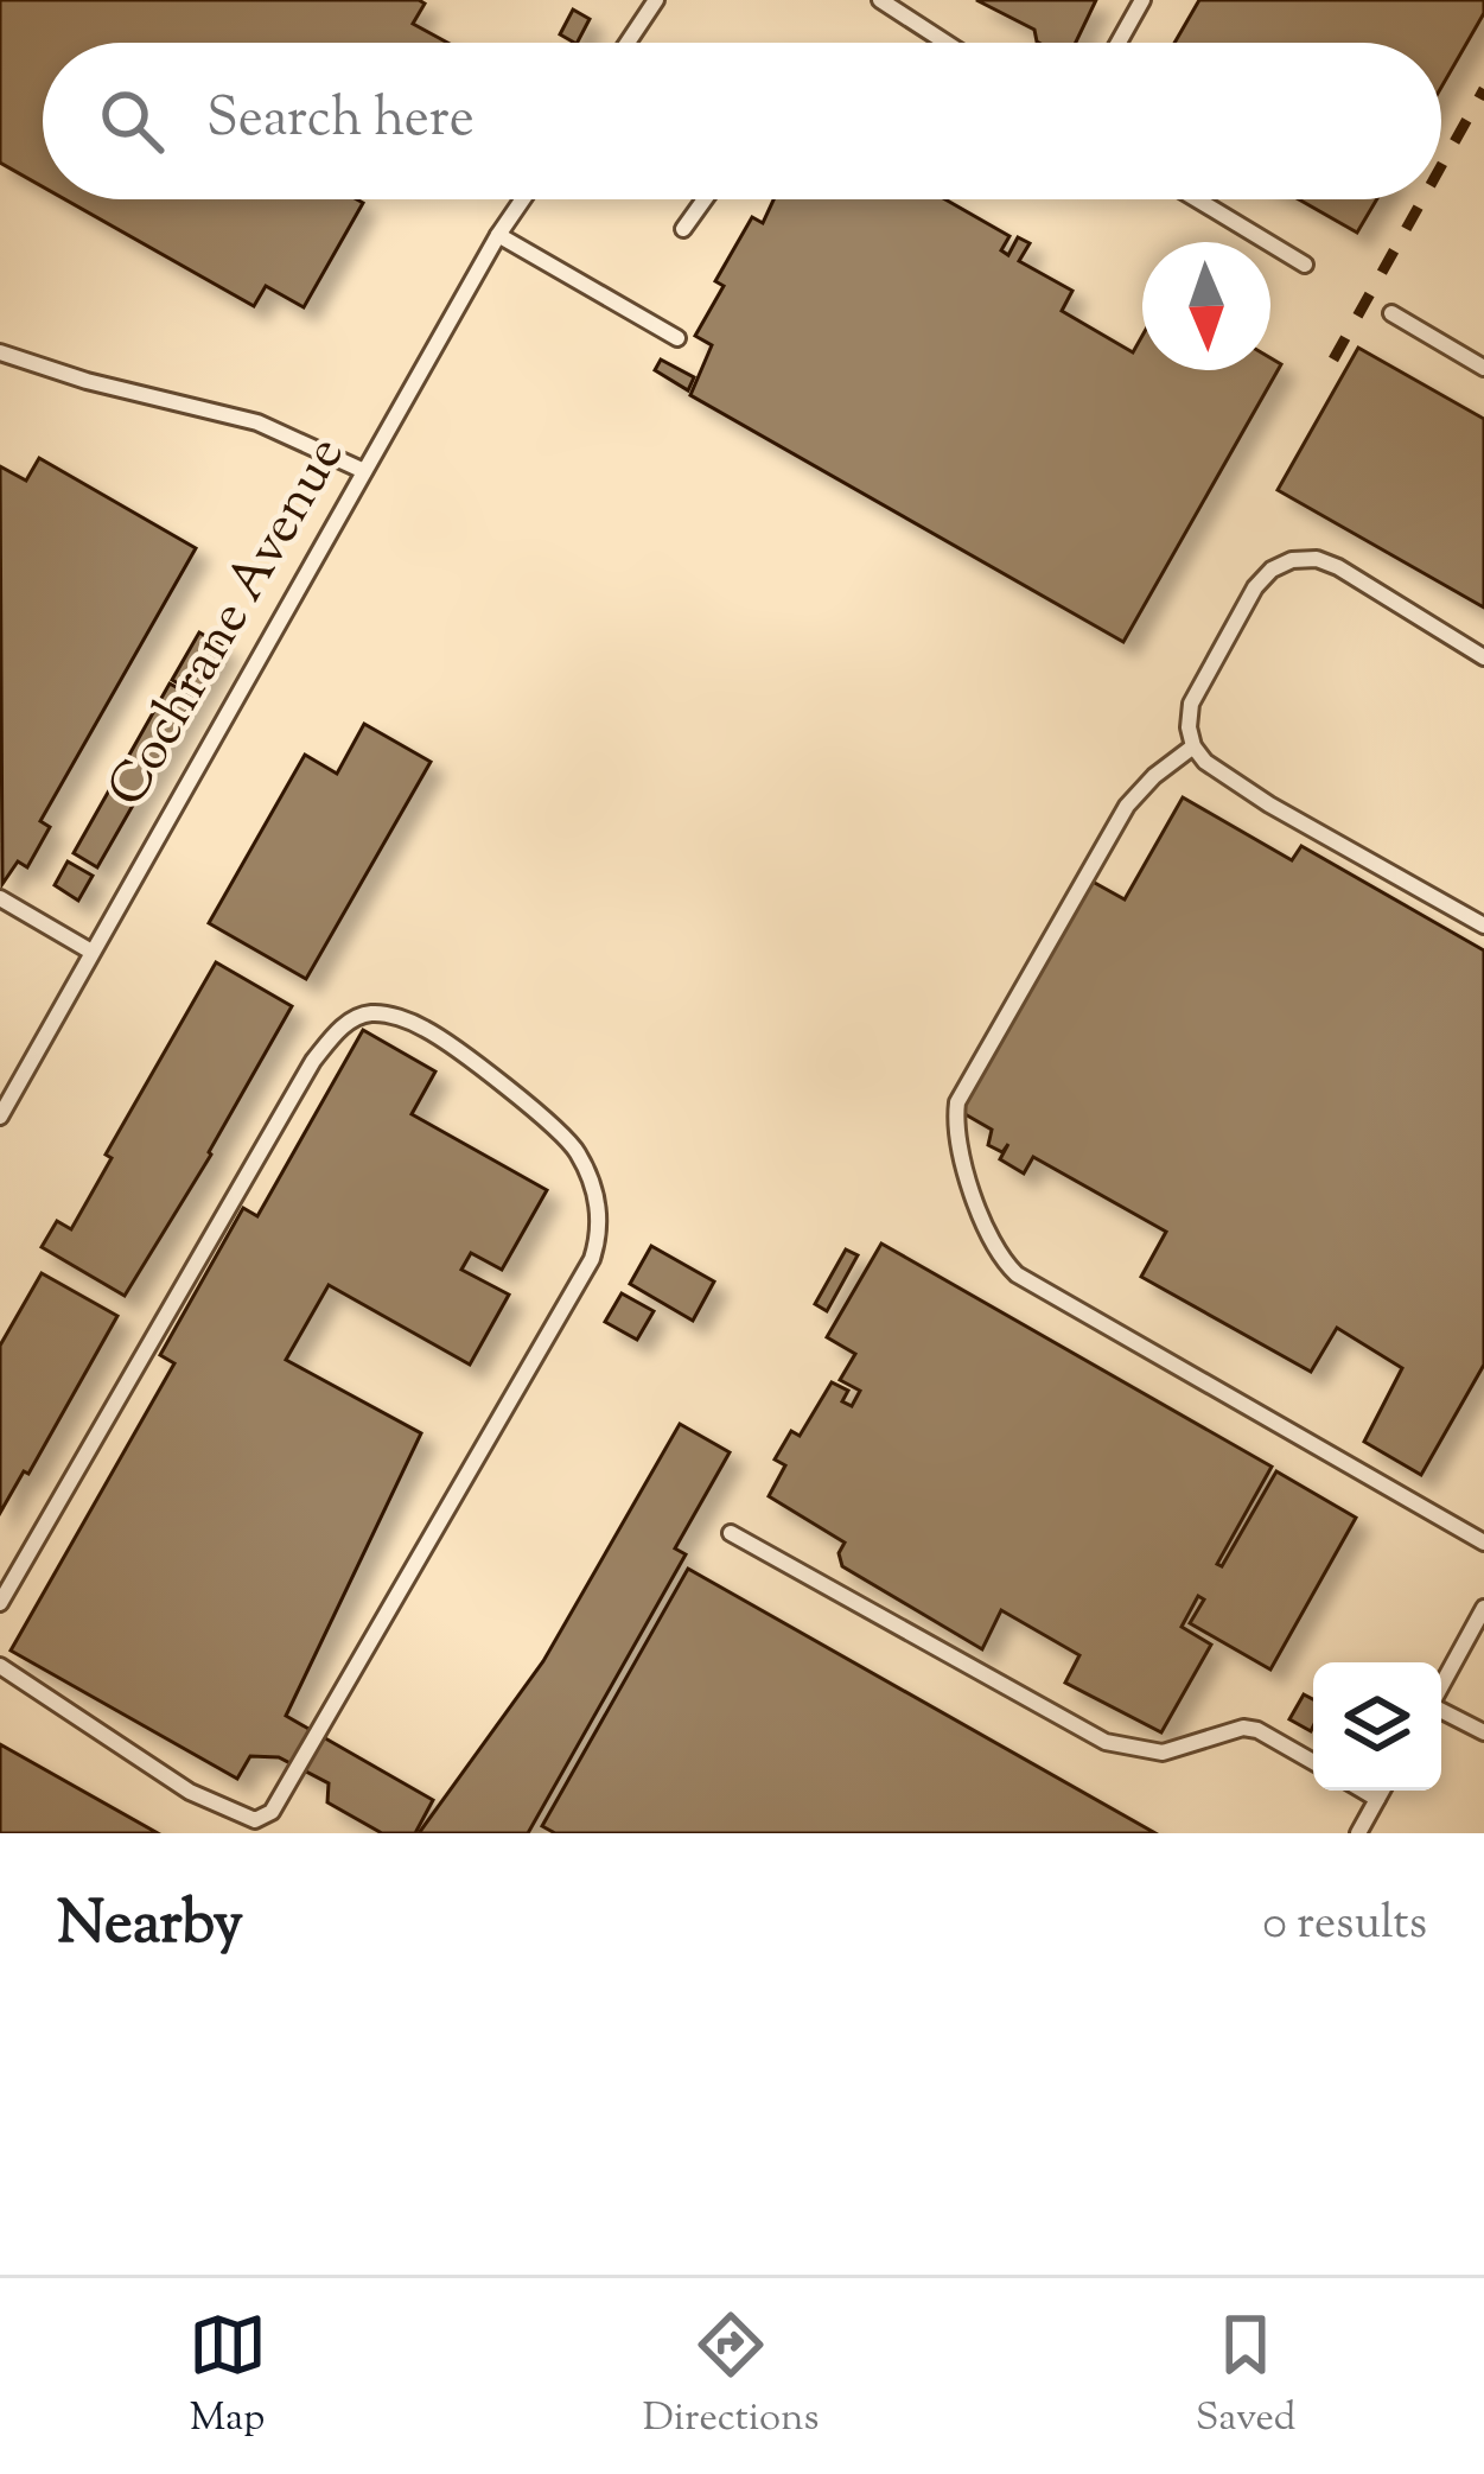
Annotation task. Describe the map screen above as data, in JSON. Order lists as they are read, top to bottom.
{
  "streets": {
    "lane": ["Cochrane Avenue"]
  },
  "north": "bottom",
  "page": {
    "search": "Search here",
    "heading": ["Nearby", "0 results"],
    "nav": ["Map", "Directions", "Saved"]
  }
}
